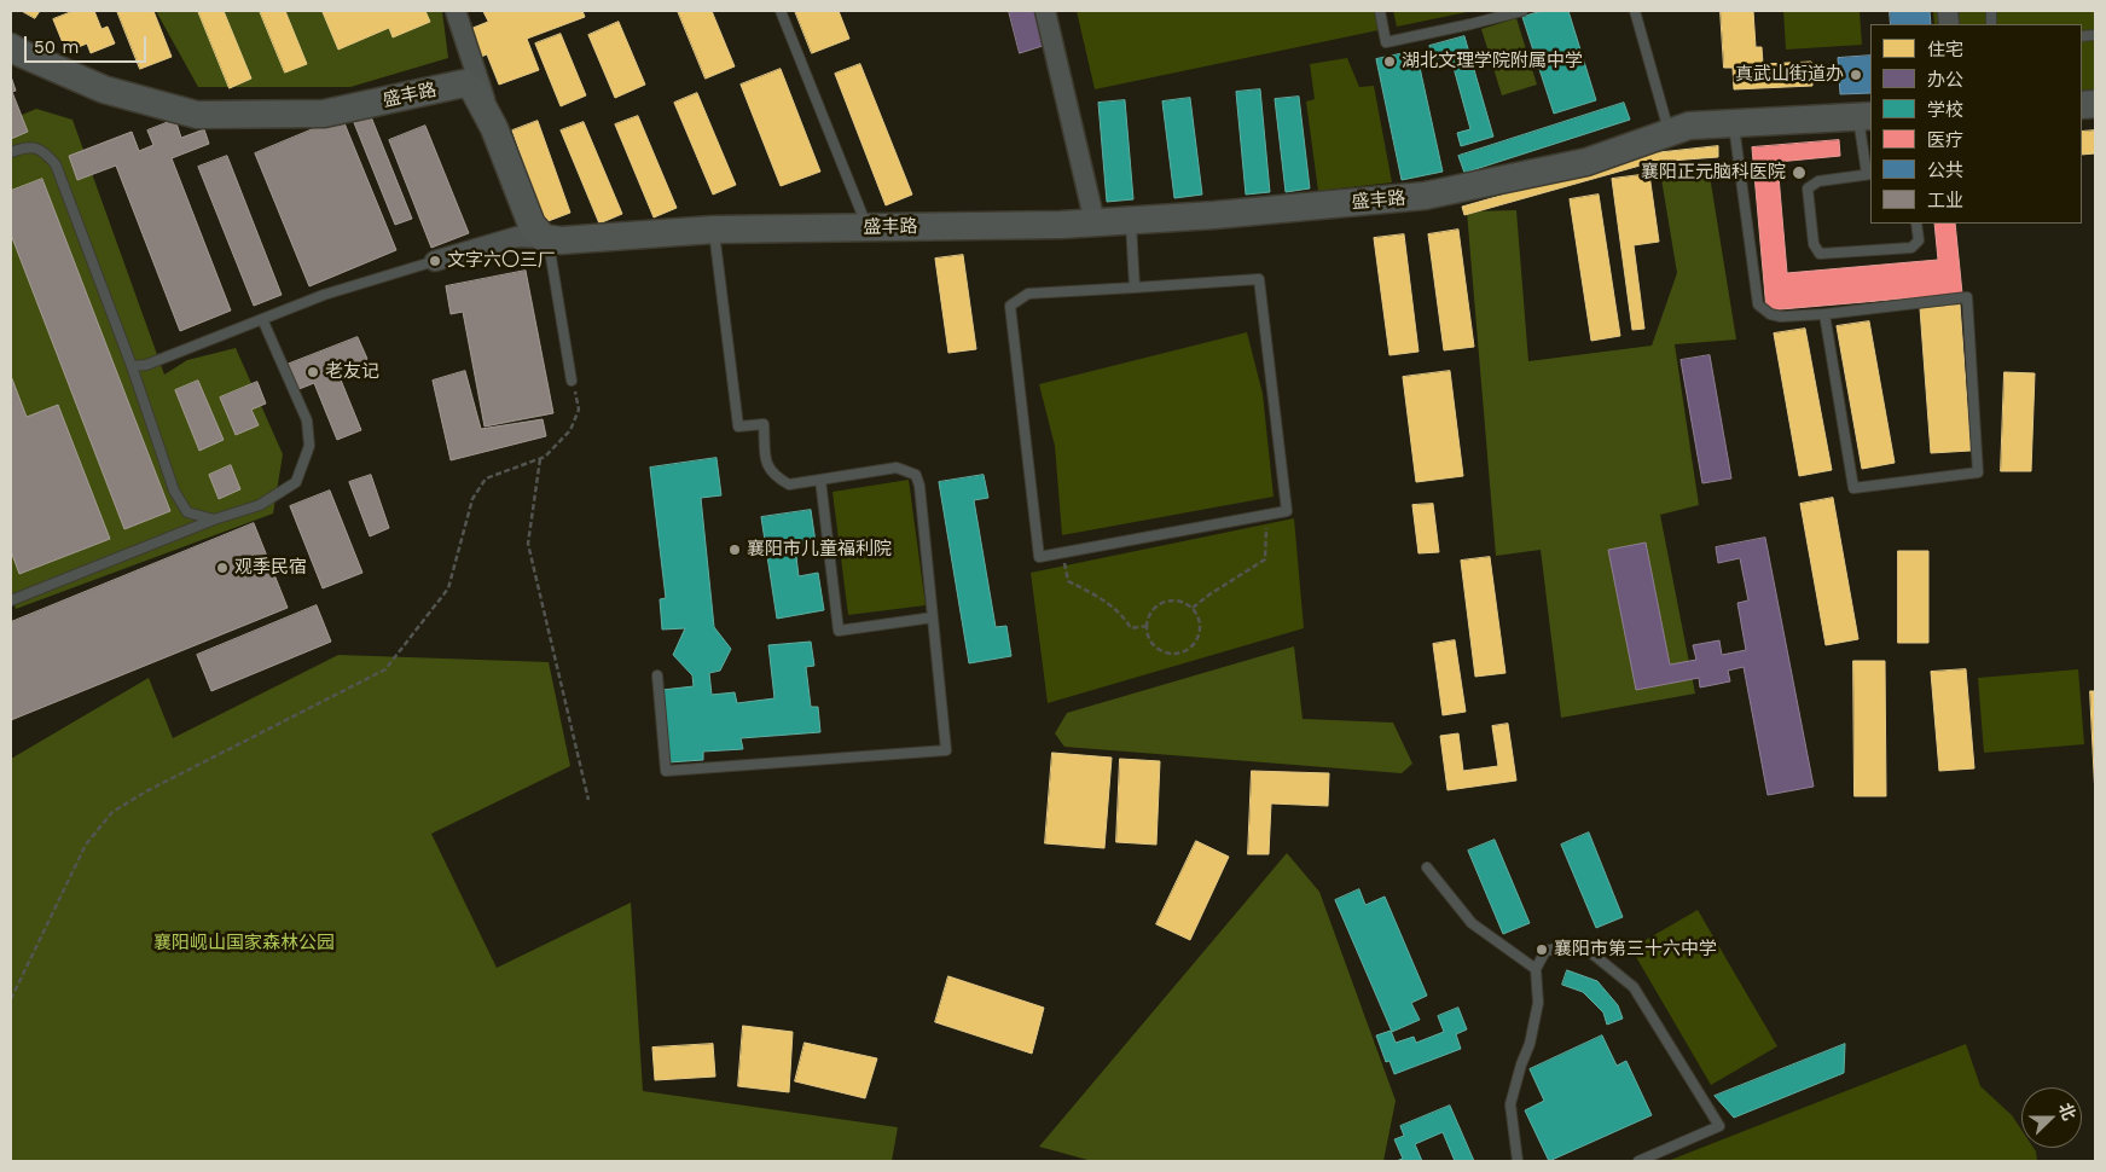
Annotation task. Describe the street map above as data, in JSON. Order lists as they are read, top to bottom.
{
  "streets": {
    "street": ["盛丰路"]
  },
  "parks": ["襄阳岘山国家森林公园"],
  "places": [
    "湖北文理学院附属中学",
    "真武山街道办",
    "襄阳正元脑科医院",
    "文字六〇三厂",
    "老友记",
    "襄阳市儿童福利院",
    "观季民宿",
    "襄阳市第三十六中学"
  ],
  "legend": [
    "住宅",
    "办公",
    "学校",
    "医疗",
    "公共",
    "工业"
  ],
  "scale_bar": "50 m",
  "north": "right"
}
